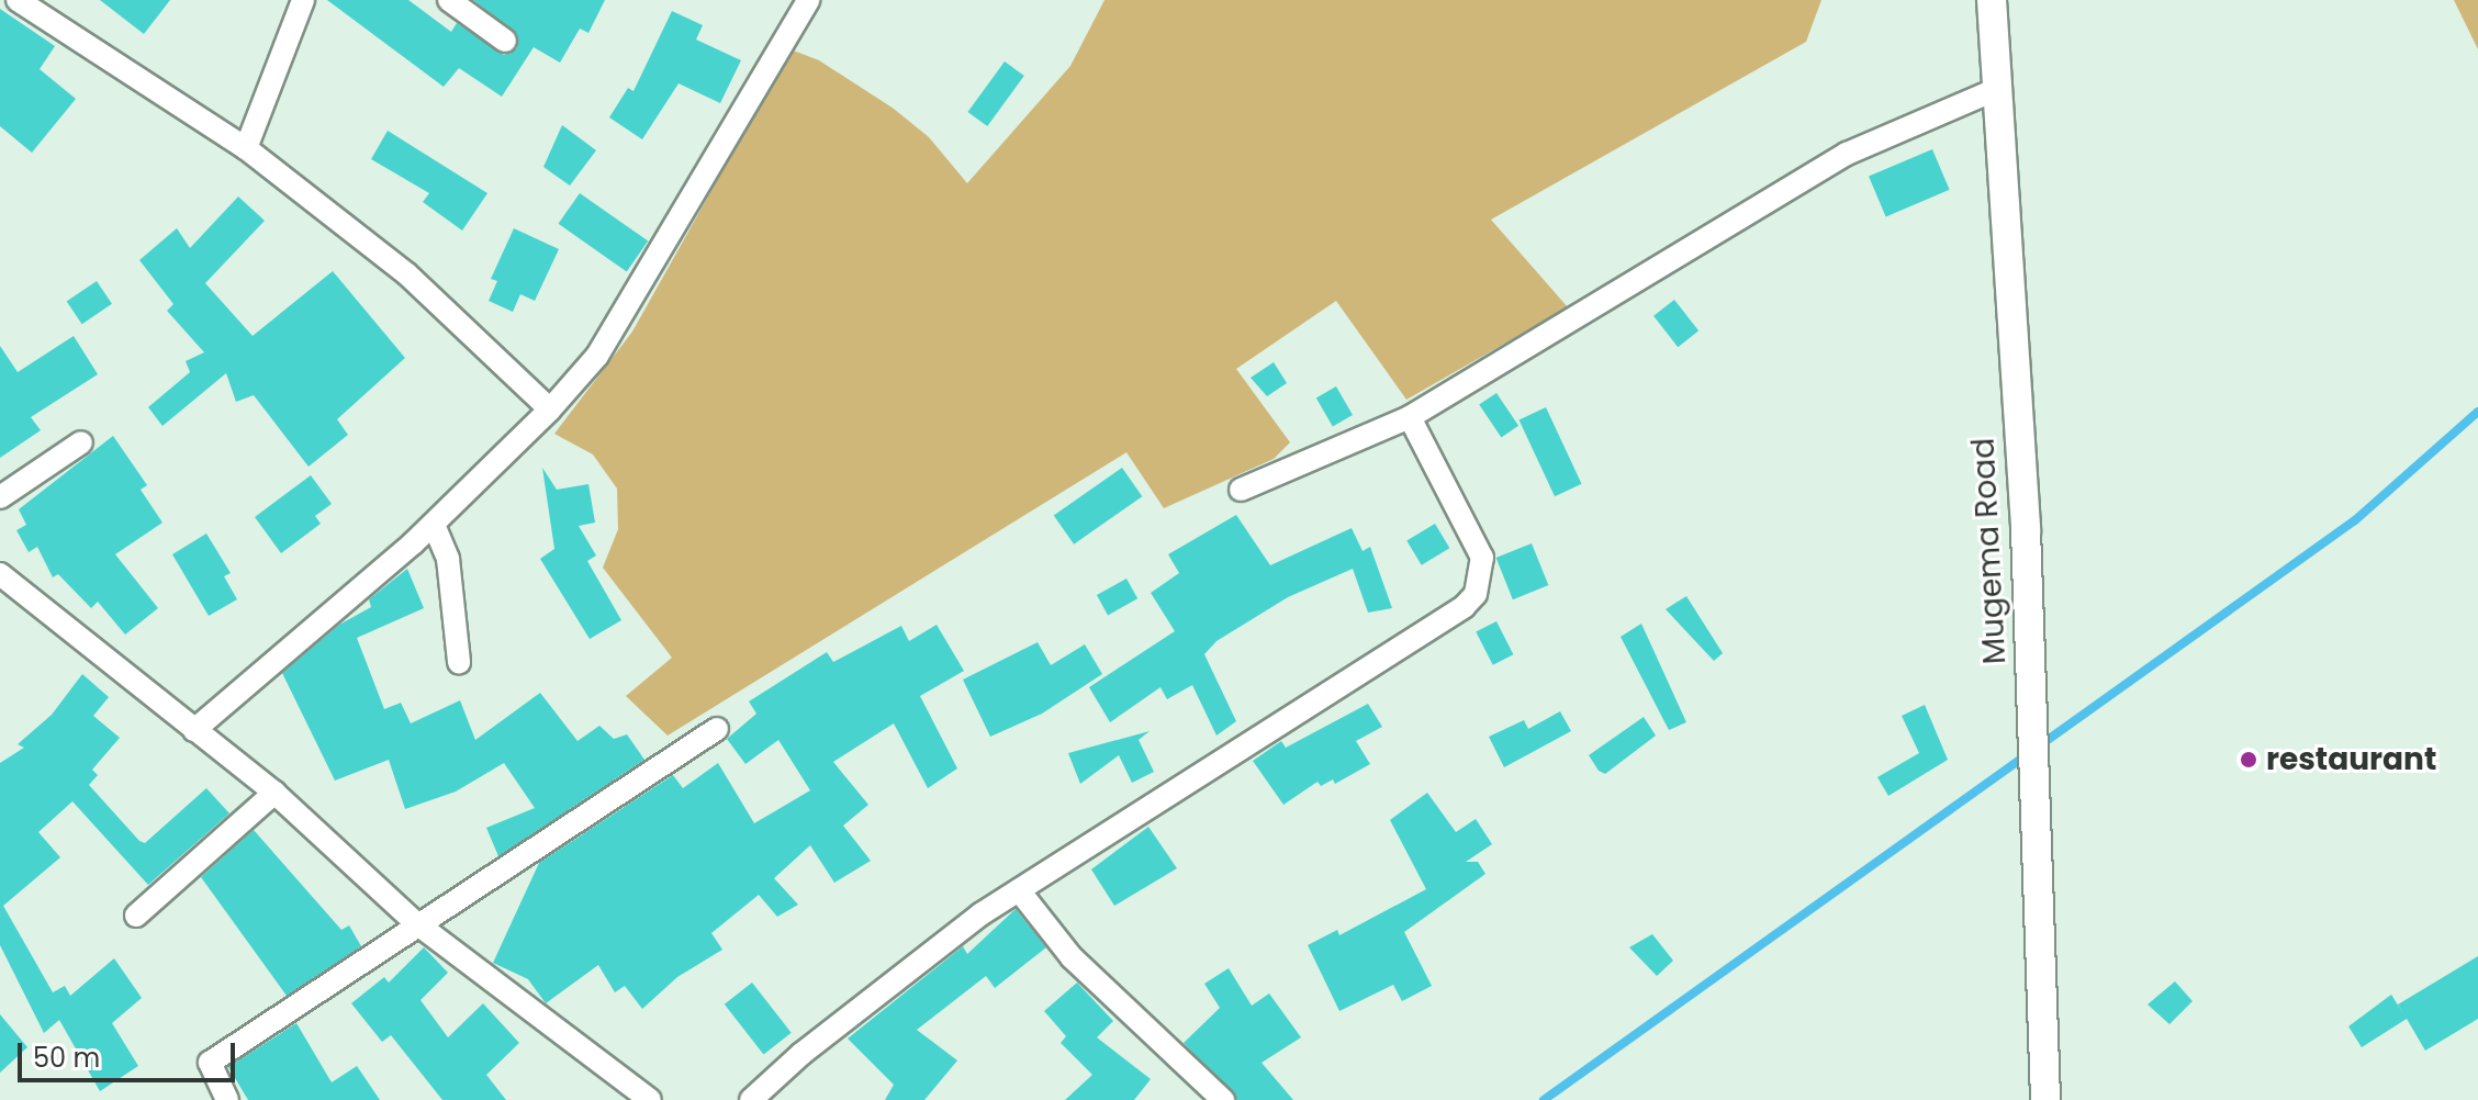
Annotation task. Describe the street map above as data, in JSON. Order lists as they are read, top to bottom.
{
  "streets": {
    "street": ["Mugema Road"]
  },
  "places": ["restaurant"],
  "scale_bar": "50 m"
}
